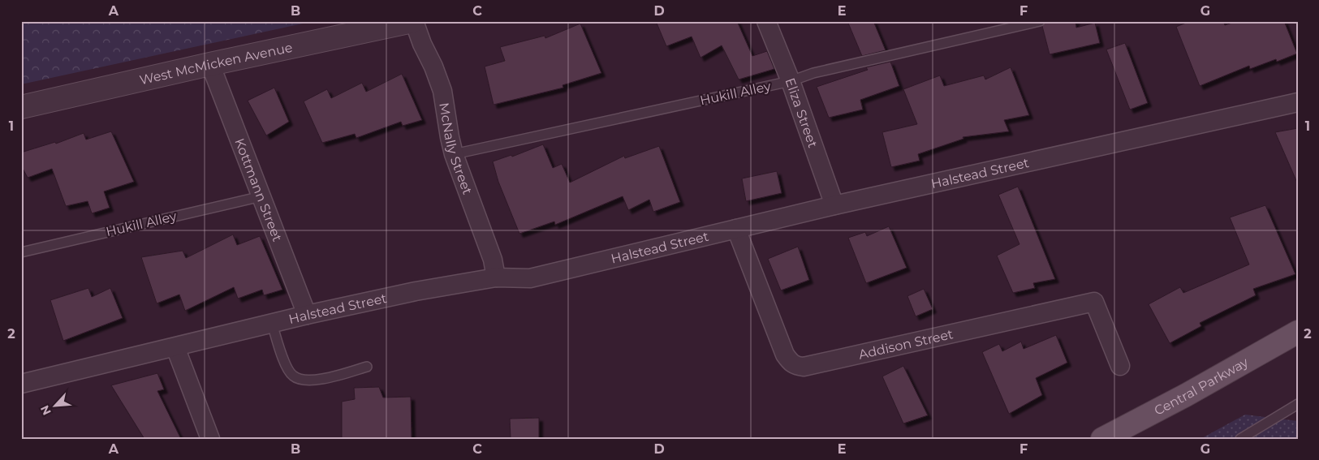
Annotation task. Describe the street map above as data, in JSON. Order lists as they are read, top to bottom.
{
  "streets": {
    "main road": ["Central Parkway"],
    "street": [
      "West McMicken Avenue",
      "Eliza Street",
      "McNally Street",
      "Halstead Street",
      "Kottmann Street",
      "Addison Street"
    ],
    "lane": ["Hukill Alley"]
  },
  "crossings": [
    ["West McMicken Avenue", "McNally Street"],
    ["West McMicken Avenue", "Kottmann Street"],
    ["Hukill Alley", "Eliza Street"],
    ["Hukill Alley", "McNally Street"],
    ["Hukill Alley", "Kottmann Street"],
    ["Eliza Street", "Halstead Street"],
    ["McNally Street", "Halstead Street"],
    ["Halstead Street", "Kottmann Street"],
    ["Halstead Street", "Addison Street"]
  ],
  "north": "bottom left",
  "grid": {
    "columns": [
      "A",
      "B",
      "C",
      "D",
      "E",
      "F",
      "G"
    ],
    "rows": ["1", "2"]
  }
}
